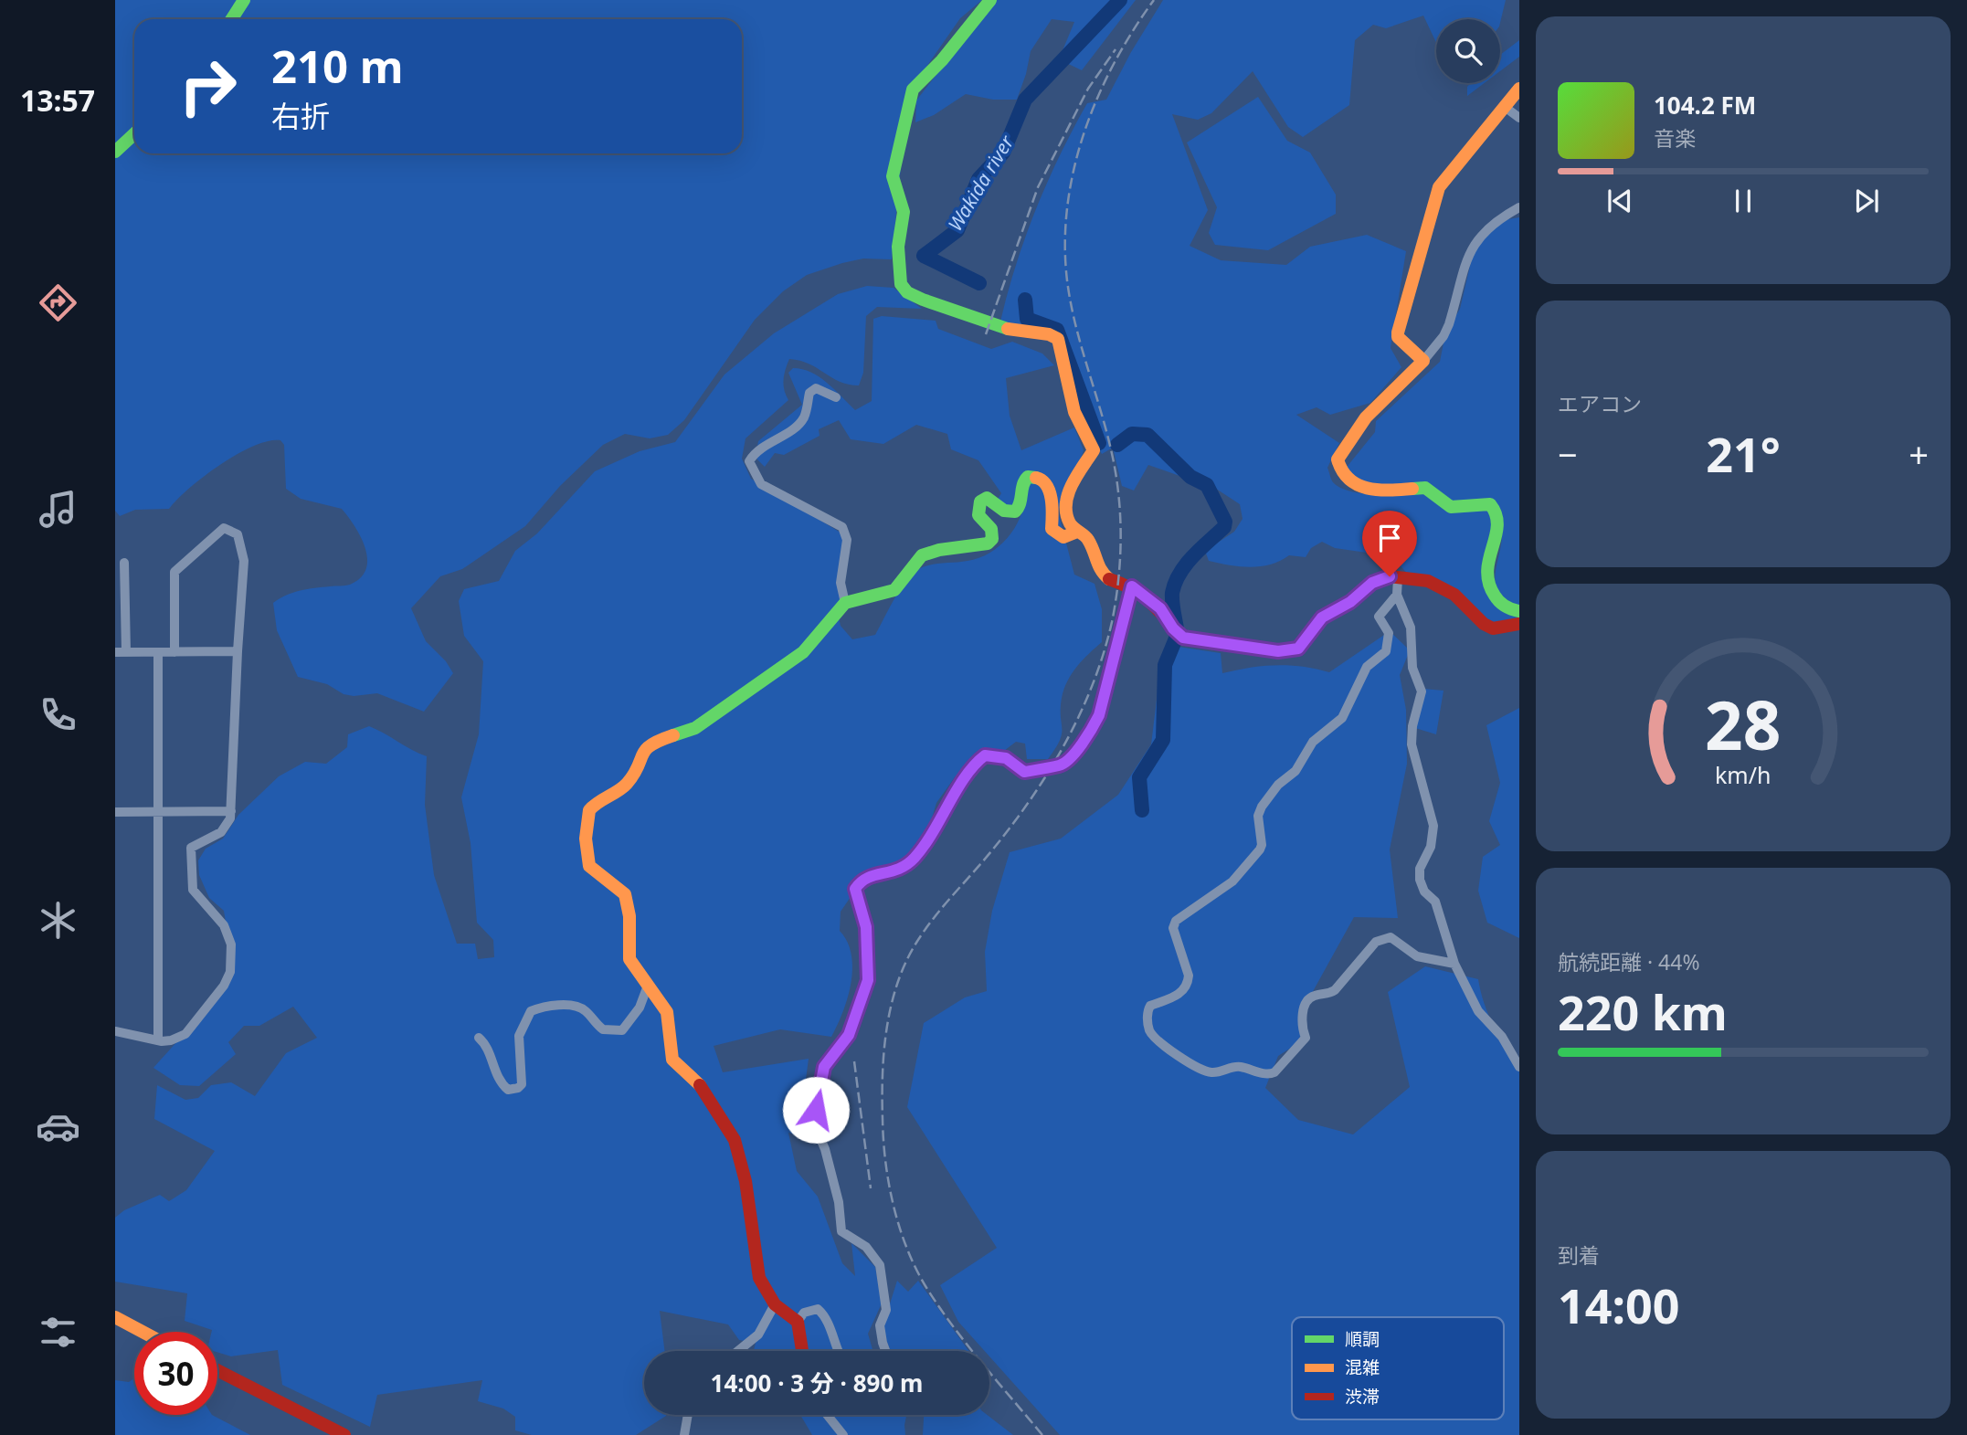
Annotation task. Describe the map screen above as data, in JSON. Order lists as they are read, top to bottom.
{
  "water": ["Wakida river"],
  "legend": ["順調", "混雑", "渋滞"],
  "page": {
    "tabs": "13:57",
    "turn": ["210 m", "右折"],
    "song": ["104.2 FM", "音楽"],
    "tile": [
      "エアコン",
      ["航続距離 · 44%", "220 km"],
      ["到着", "14:00"]
    ],
    "heat": ["−", "21°", "+"],
    "limit": "30",
    "trip": "14:00 · 3 分 · 890 m",
    "gauge": ["28", "km/h"]
  }
}
